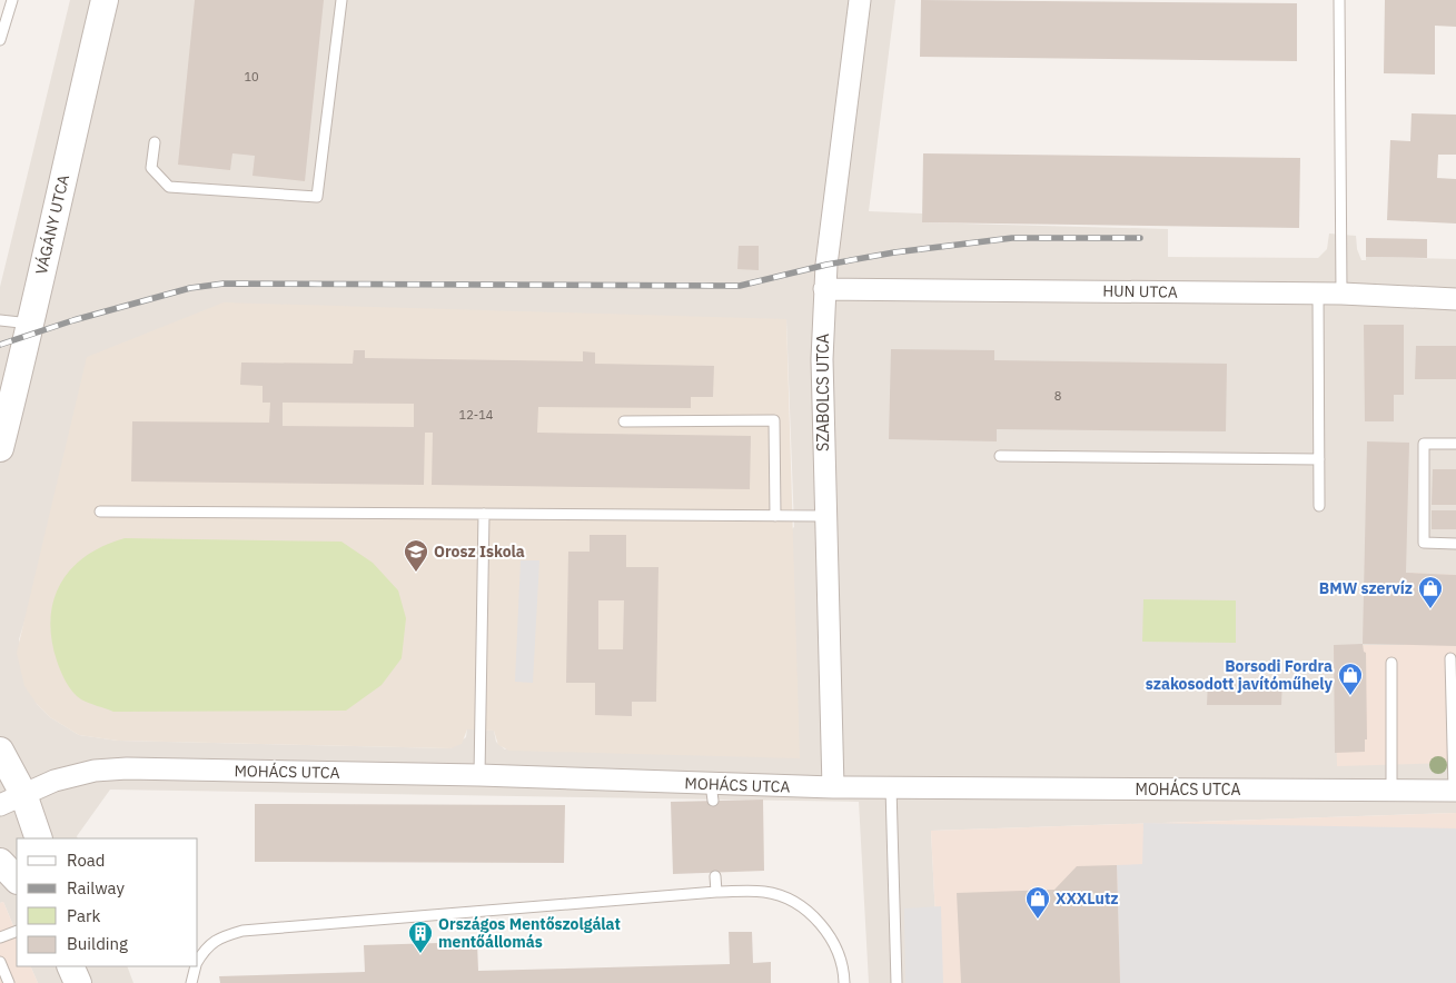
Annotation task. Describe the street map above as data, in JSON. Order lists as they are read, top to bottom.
{
  "streets": {
    "street": [
      "VÁGÁNY UTCA",
      "HUN UTCA",
      "SZABOLCS UTCA",
      "MOHÁCS UTCA"
    ]
  },
  "crossings": [
    ["HUN UTCA", "SZABOLCS UTCA"],
    ["SZABOLCS UTCA", "MOHÁCS UTCA"]
  ],
  "places": {
    "school or university": ["Orosz Iskola"],
    "shop": ["BMW szervíz", "Borsodi Fordra szakosodott javítóműhely", "XXXLutz"],
    "building": ["Országos Mentőszolgálat mentőállomás"]
  },
  "house_numbers": ["10", "8", "12-14"],
  "legend": [
    "Road",
    "Railway",
    "Park",
    "Building"
  ]
}
